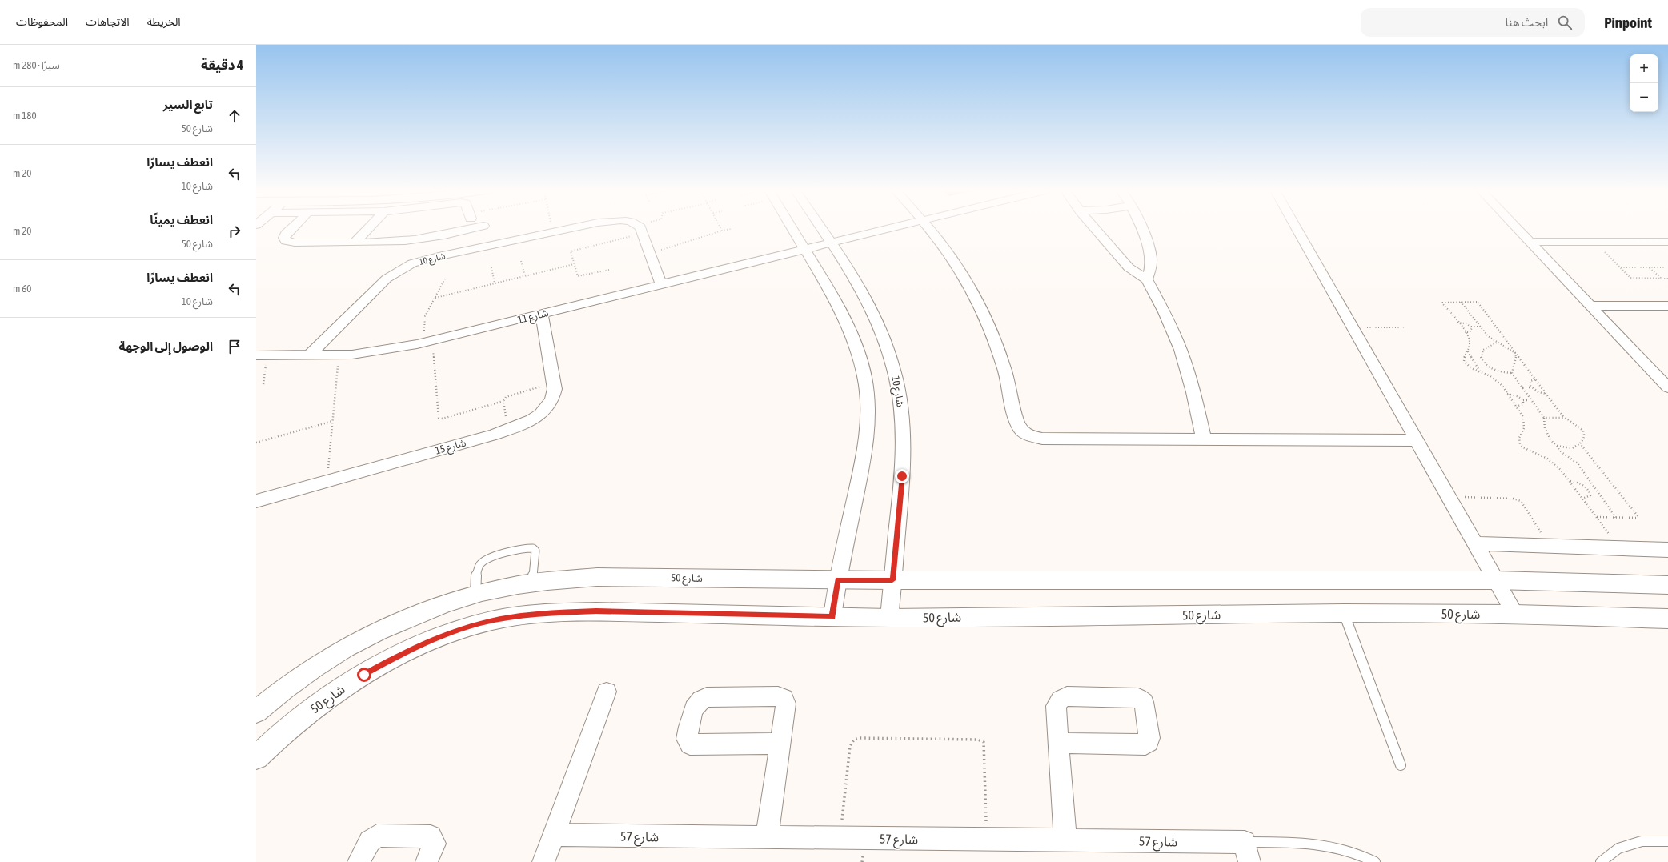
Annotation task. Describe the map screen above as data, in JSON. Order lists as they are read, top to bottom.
{
  "streets": {
    "street": [
      "شارع 10",
      "شارع 11",
      "شارع 15",
      "شارع 50",
      "شارع 57"
    ]
  },
  "crossings": [
    ["شارع 10", "شارع 11"],
    ["شارع 10", "شارع 50"],
    ["شارع 11", "شارع 15"]
  ],
  "page": {
    "header": "Pinpoint",
    "search": "ابحث هنا",
    "nav": ["الخريطة", "الاتجاهات", "المحفوظات"],
    "heading": ["4 دقيقة", "سيرًا · 280 m"],
    "map_buttons": ["+", "−"],
    "list": [
      ["تابع السير", "شارع 50", "180 m"],
      ["انعطف يسارًا", "شارع 10", "20 m"],
      ["انعطف يمينًا", "شارع 50", "20 m"],
      ["انعطف يسارًا", "شارع 10", "60 m"],
      "الوصول إلى الوجهة"
    ]
  }
}
